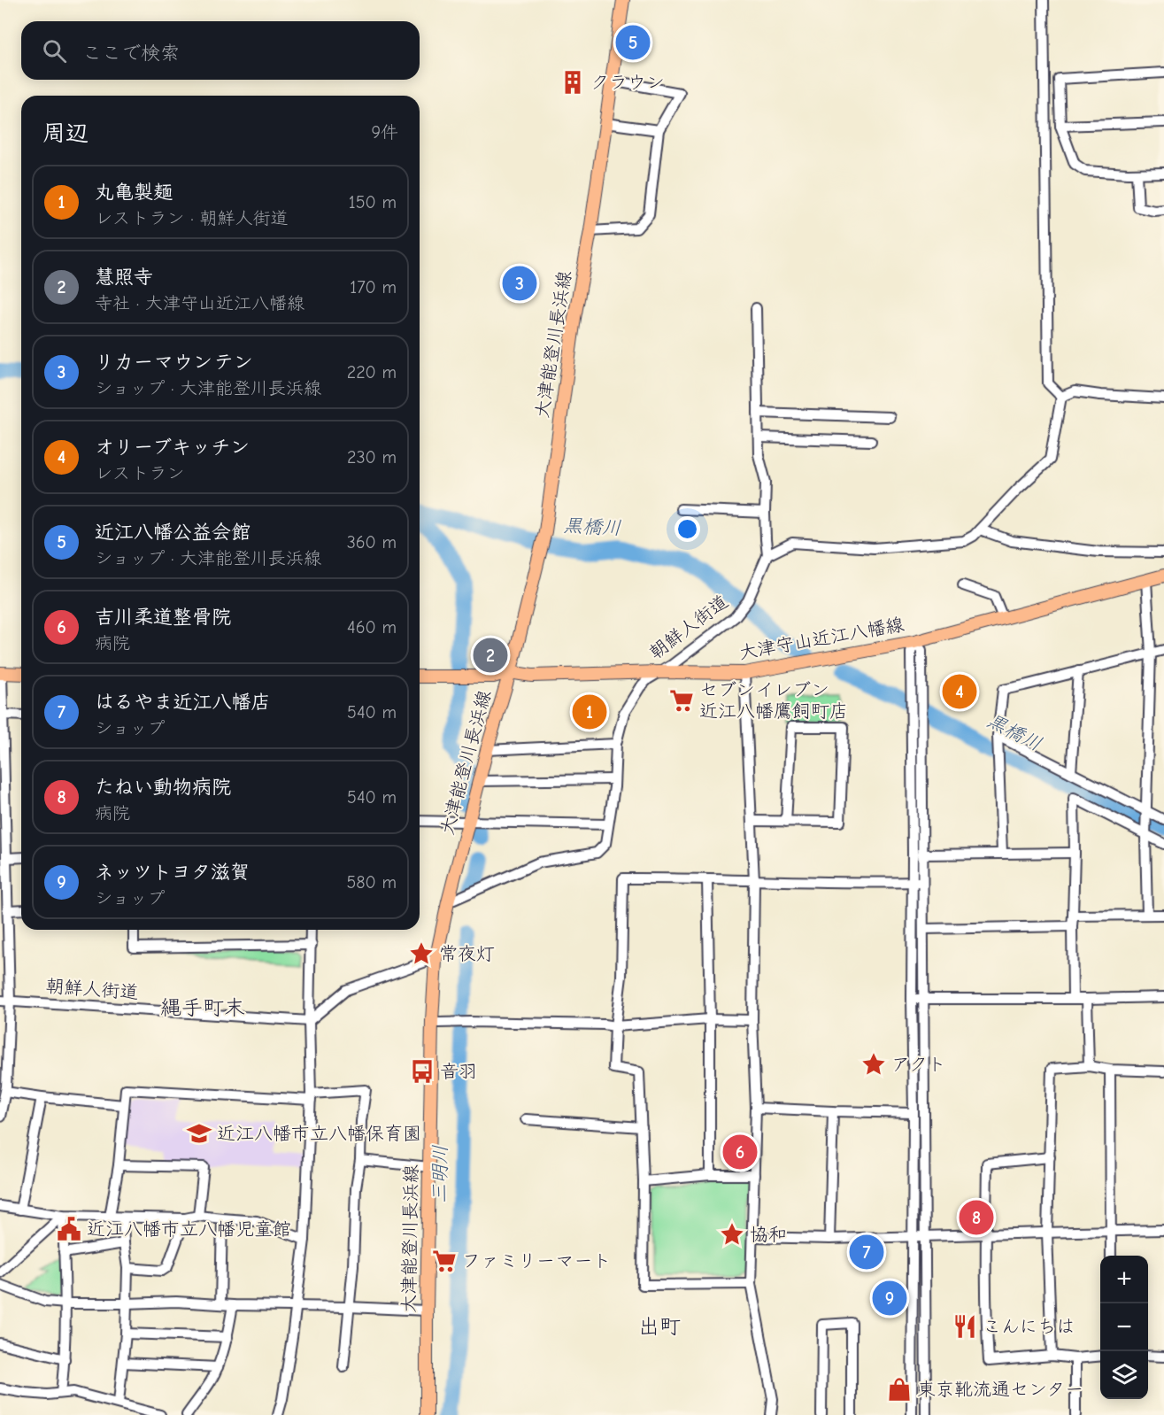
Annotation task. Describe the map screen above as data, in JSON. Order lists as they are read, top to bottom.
{
  "streets": {
    "main road": ["大津能登川長浜線", "大津守山近江八幡線"],
    "street": ["朝鮮人街道"]
  },
  "crossings": [
    ["大津能登川長浜線", "朝鮮人街道"],
    ["大津能登川長浜線", "大津守山近江八幡線"],
    ["朝鮮人街道", "大津守山近江八幡線"]
  ],
  "districts": ["縄手町末", "出町"],
  "water": ["黒橋川", "三明川"],
  "places": {
    "building": ["クラウン"],
    "supermarket": ["セブンイレブン 近江八幡鷹飼町店", "ファミリーマート"],
    "place": ["常夜灯", "アクト", "協和"],
    "bus stop": ["音羽"],
    "school or university": ["近江八幡市立八幡保育園"],
    "public building": ["近江八幡市立八幡児童館"],
    "restaurant": ["こんにちは"],
    "shop": ["東京靴流通センター"]
  },
  "page": {
    "search": "ここで検索",
    "pins": [
      "5",
      "3",
      "2",
      "4",
      "1",
      "6",
      "8",
      "7",
      "9"
    ],
    "heading": ["周辺", "9件"],
    "list": [
      {
        "mark": "1",
        "name": "丸亀製麺",
        "note": "レストラン · 朝鮮人街道",
        "value": "150 m"
      },
      {
        "mark": "2",
        "name": "慧照寺",
        "note": "寺社 · 大津守山近江八幡線",
        "value": "170 m"
      },
      {
        "mark": "3",
        "name": "リカーマウンテン",
        "note": "ショップ · 大津能登川長浜線",
        "value": "220 m"
      },
      {
        "mark": "4",
        "name": "オリーブキッチン",
        "note": "レストラン",
        "value": "230 m"
      },
      {
        "mark": "5",
        "name": "近江八幡公益会館",
        "note": "ショップ · 大津能登川長浜線",
        "value": "360 m"
      },
      {
        "mark": "6",
        "name": "吉川柔道整骨院",
        "note": "病院",
        "value": "460 m"
      },
      {
        "mark": "7",
        "name": "はるやま近江八幡店",
        "note": "ショップ",
        "value": "540 m"
      },
      {
        "mark": "8",
        "name": "たねい動物病院",
        "note": "病院",
        "value": "540 m"
      },
      {
        "mark": "9",
        "name": "ネッツトヨタ滋賀",
        "note": "ショップ",
        "value": "580 m"
      }
    ],
    "map_buttons": ["+", "−"]
  }
}
